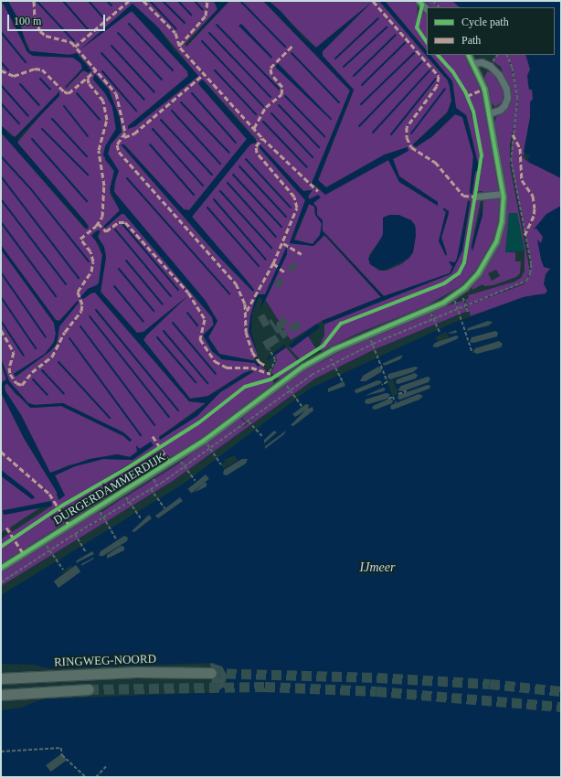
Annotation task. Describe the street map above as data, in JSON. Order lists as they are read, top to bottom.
{
  "streets": {
    "highway": ["RINGWEG-NOORD"],
    "street": ["DURGERDAMMERDIJK"]
  },
  "water": ["IJmeer"],
  "legend": ["Cycle path", "Path"],
  "scale_bar": "100 m"
}
